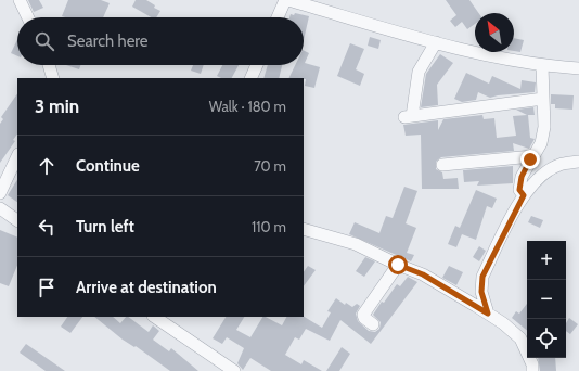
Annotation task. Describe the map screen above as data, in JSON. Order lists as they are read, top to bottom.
{
  "north": "top left",
  "page": {
    "search": "Search here",
    "heading": ["3 min", "Walk · 180 m"],
    "list": [
      ["Continue", "70 m"],
      ["Turn left", "110 m"],
      "Arrive at destination"
    ],
    "map_buttons": ["+", "−"]
  }
}
